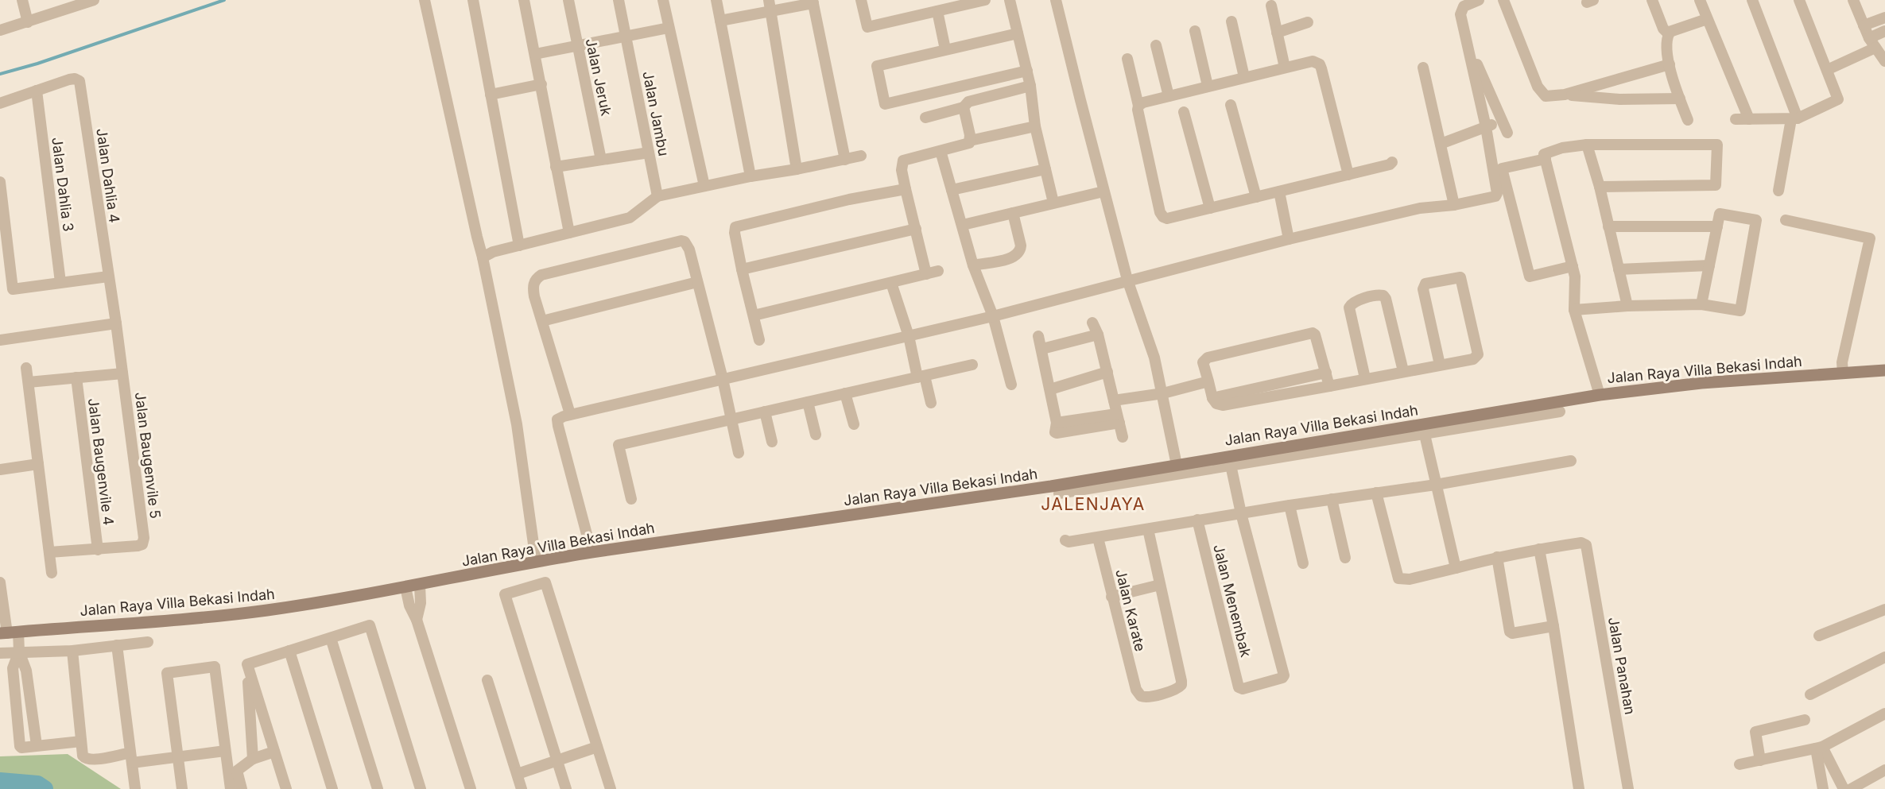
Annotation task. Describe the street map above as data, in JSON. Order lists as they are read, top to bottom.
{
  "streets": {
    "main road": ["Jalan Raya Villa Bekasi Indah"],
    "street": [
      "Jalan Jeruk",
      "Jalan Jambu",
      "Jalan Dahlia 4",
      "Jalan Dahlia 3",
      "Jalan Baugenvile 5",
      "Jalan Baugenvile 4",
      "Jalan Menembak",
      "Jalan Karate",
      "Jalan Panahan"
    ]
  },
  "crossings": [
    ["Jalan Dahlia 4", "Jalan Dahlia 3"],
    ["Jalan Dahlia 4", "Jalan Baugenvile 5"],
    ["Jalan Baugenvile 5", "Jalan Baugenvile 4"]
  ],
  "districts": ["JALENJAYA"]
}
